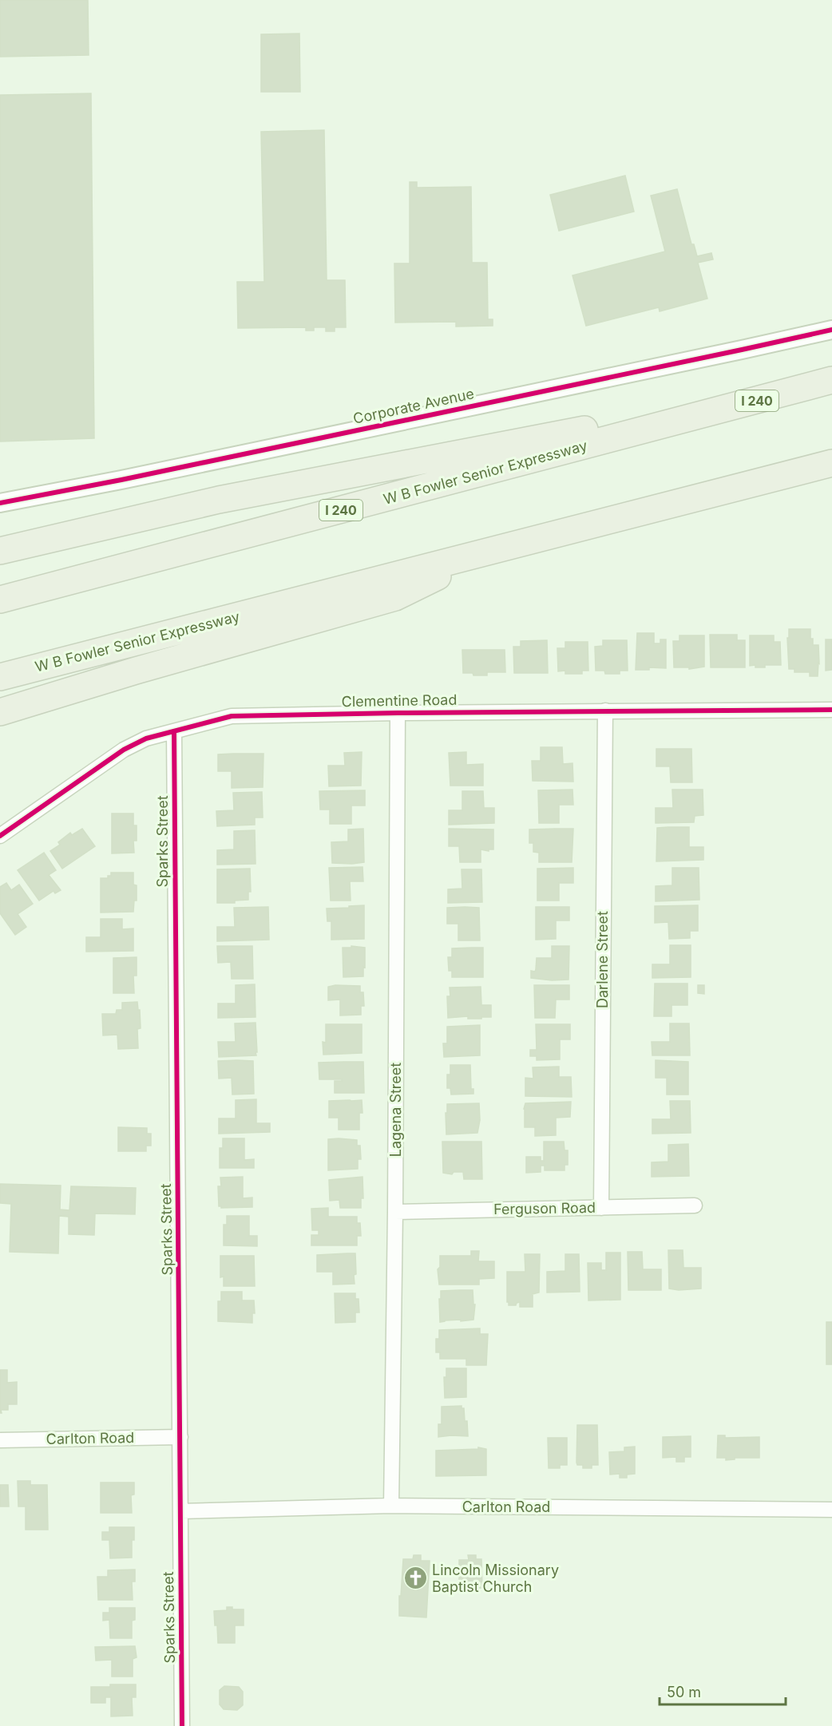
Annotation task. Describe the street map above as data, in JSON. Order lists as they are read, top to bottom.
{
  "streets": {
    "highway": ["I 240", "W B Fowler Senior Expressway"],
    "street": [
      "Corporate Avenue",
      "Clementine Road",
      "Sparks Street",
      "Darlene Street",
      "Lagena Street",
      "Ferguson Road",
      "Carlton Road"
    ]
  },
  "crossings": [
    ["Clementine Road", "Sparks Street"],
    ["Clementine Road", "Darlene Street"],
    ["Clementine Road", "Lagena Street"],
    ["Sparks Street", "Carlton Road"],
    ["Darlene Street", "Ferguson Road"],
    ["Lagena Street", "Ferguson Road"],
    ["Lagena Street", "Carlton Road"]
  ],
  "places": {
    "church": ["Lincoln Missionary Baptist Church"]
  },
  "scale_bar": "50 m"
}
